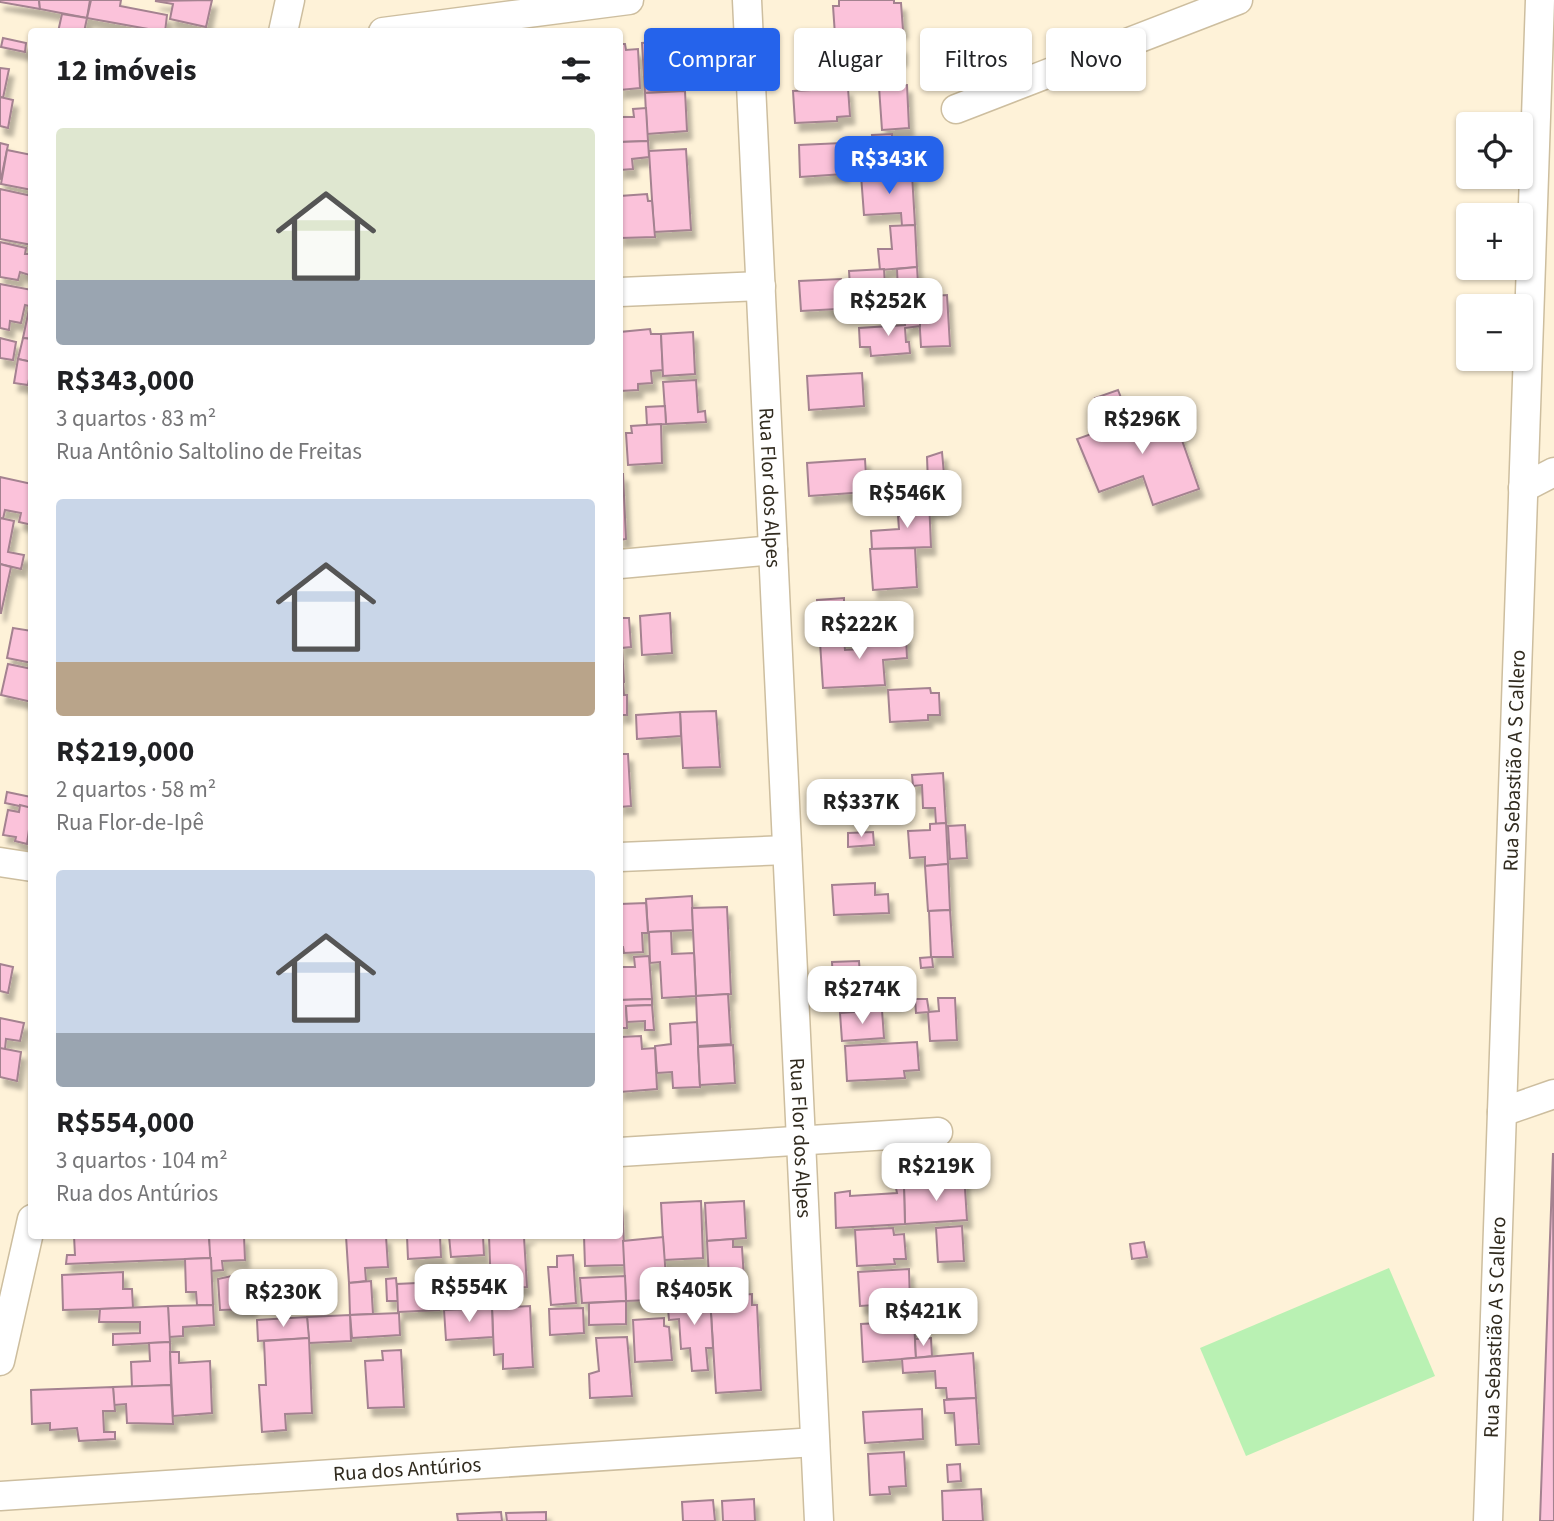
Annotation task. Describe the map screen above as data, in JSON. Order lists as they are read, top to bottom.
{
  "streets": {
    "street": ["Rua Flor dos Alpes", "Rua Sebastião A S Callero", "Rua dos Antúrios"]
  },
  "crossings": [
    ["Rua Flor dos Alpes", "Rua dos Antúrios"]
  ],
  "page": {
    "chip": [
      "Comprar",
      "Alugar",
      "Filtros",
      "Novo"
    ],
    "heading": "12 imóveis",
    "map_buttons": ["+", "−"],
    "list": [
      {
        "name": "R$343,000",
        "note": "3 quartos · 83 m² · Rua Antônio Saltolino de Freitas"
      },
      {
        "name": "R$219,000",
        "note": "2 quartos · 58 m² · Rua Flor-de-Ipê"
      },
      {
        "name": "R$554,000",
        "note": "3 quartos · 104 m² · Rua dos Antúrios"
      }
    ],
    "price": [
      "R$343K",
      "R$252K",
      "R$296K",
      "R$546K",
      "R$222K",
      "R$337K",
      "R$274K",
      "R$219K",
      "R$554K",
      "R$405K",
      "R$230K",
      "R$421K"
    ]
  }
}
